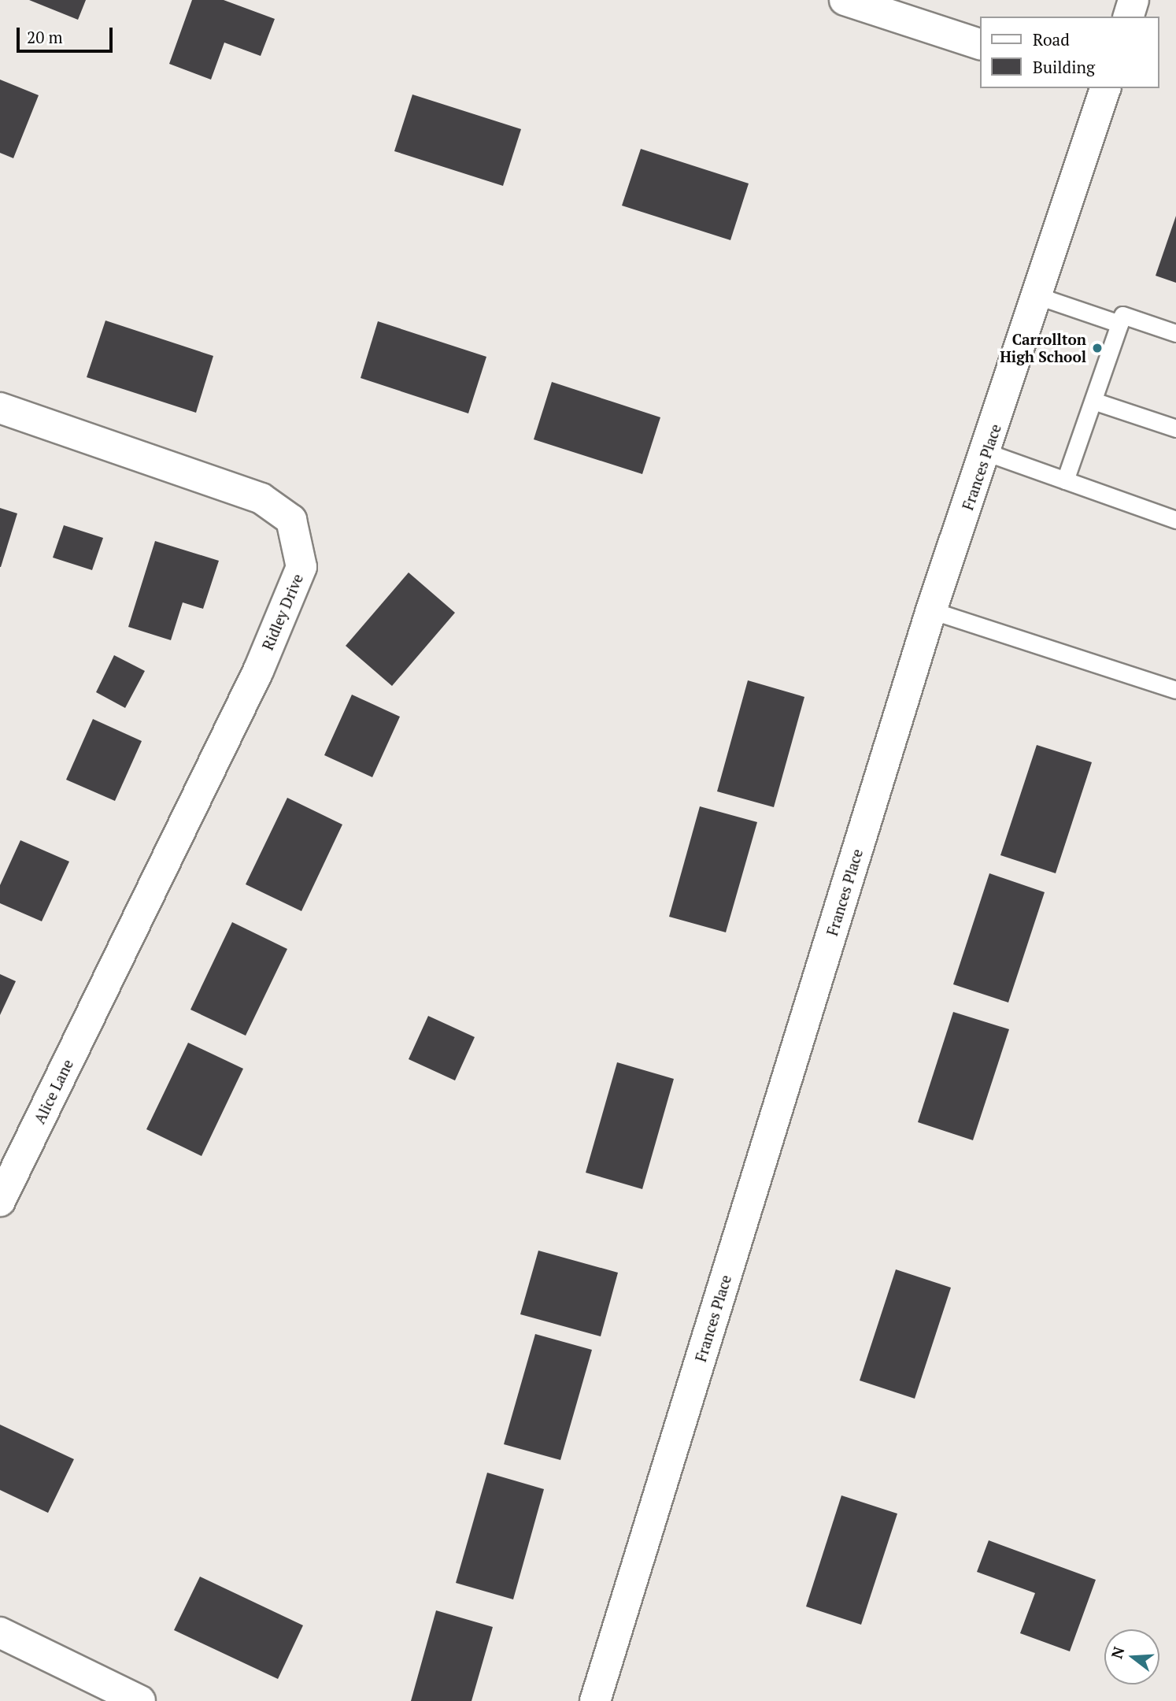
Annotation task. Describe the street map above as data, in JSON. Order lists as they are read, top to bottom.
{
  "streets": {
    "street": ["Frances Place", "Ridley Drive", "Alice Lane"]
  },
  "crossings": [
    ["Ridley Drive", "Alice Lane"]
  ],
  "places": ["Carrollton High School"],
  "legend": ["Road", "Building"],
  "scale_bar": "20 m",
  "north": "left"
}
